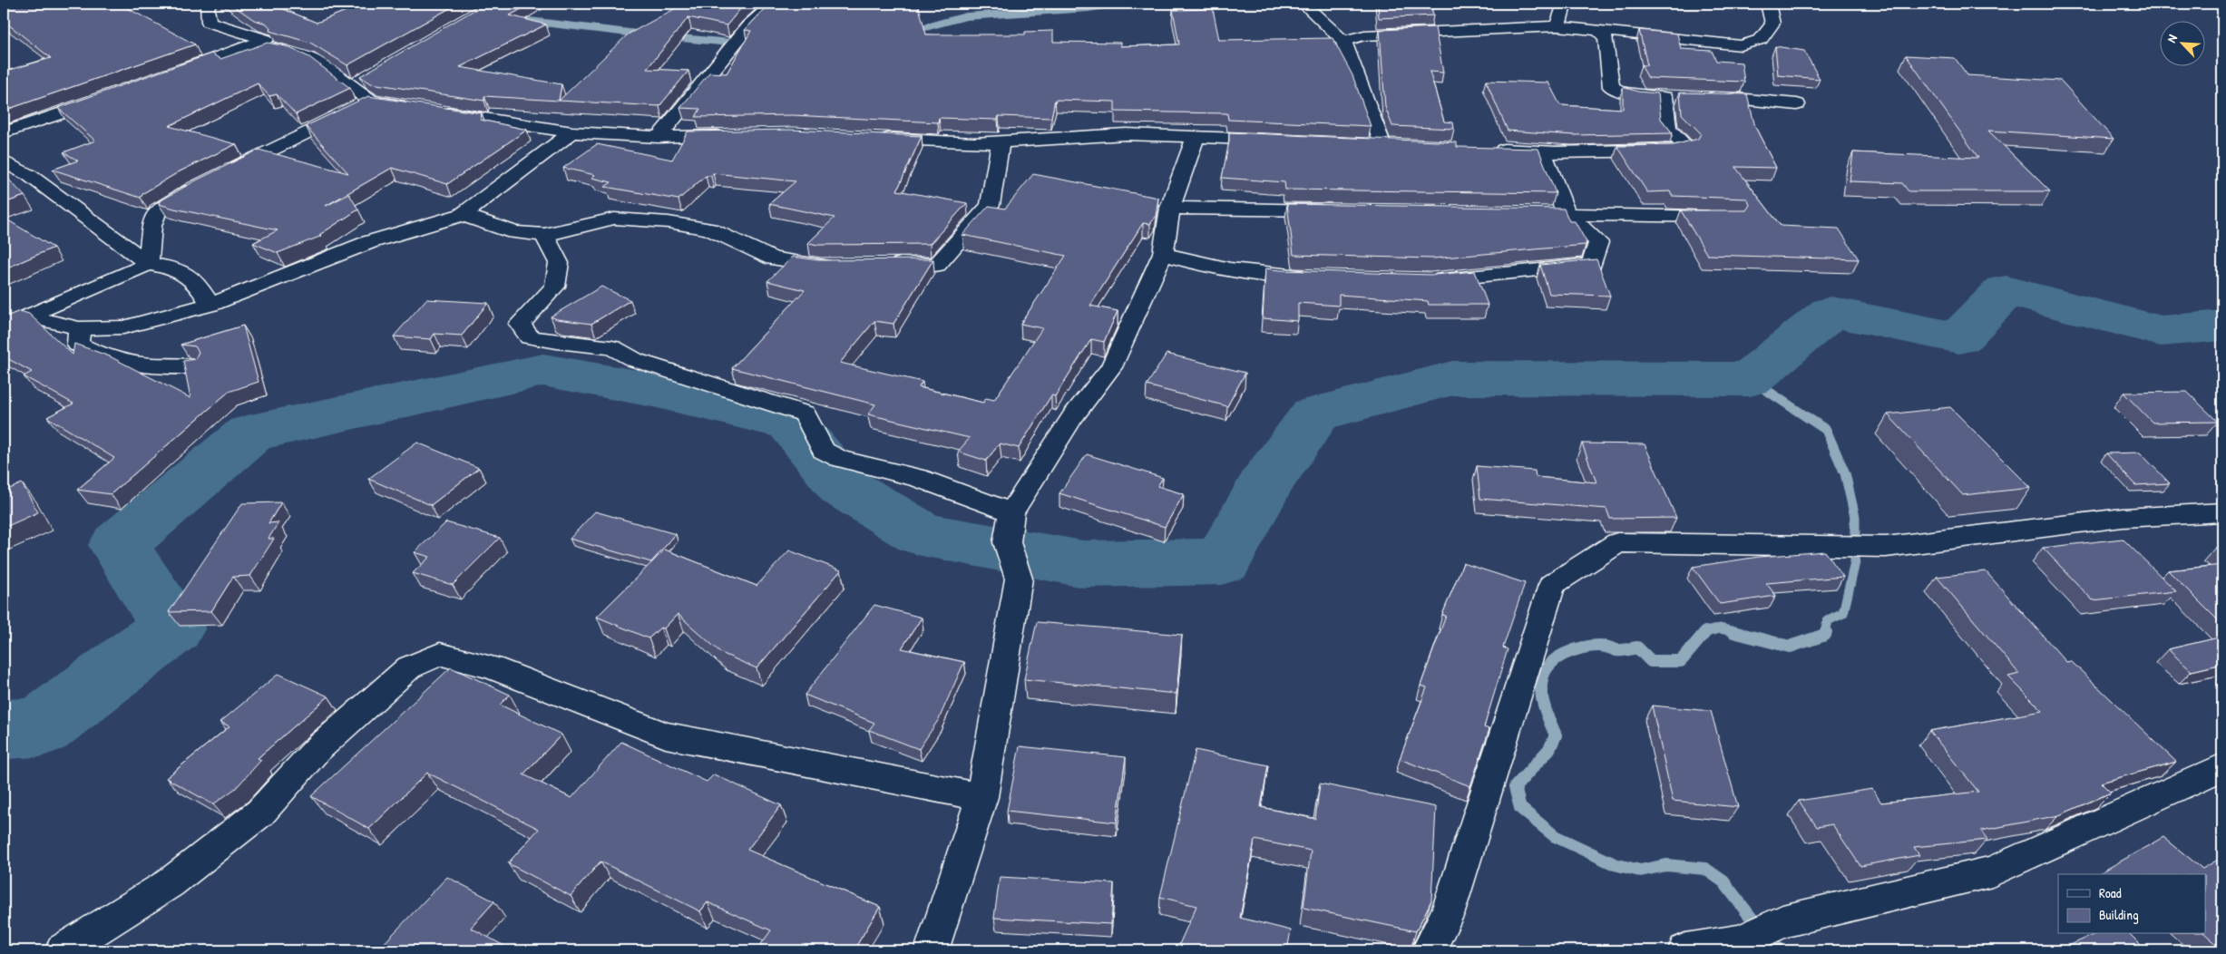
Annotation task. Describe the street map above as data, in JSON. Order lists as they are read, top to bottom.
{
  "legend": ["Road", "Building"],
  "north": "top left"
}
